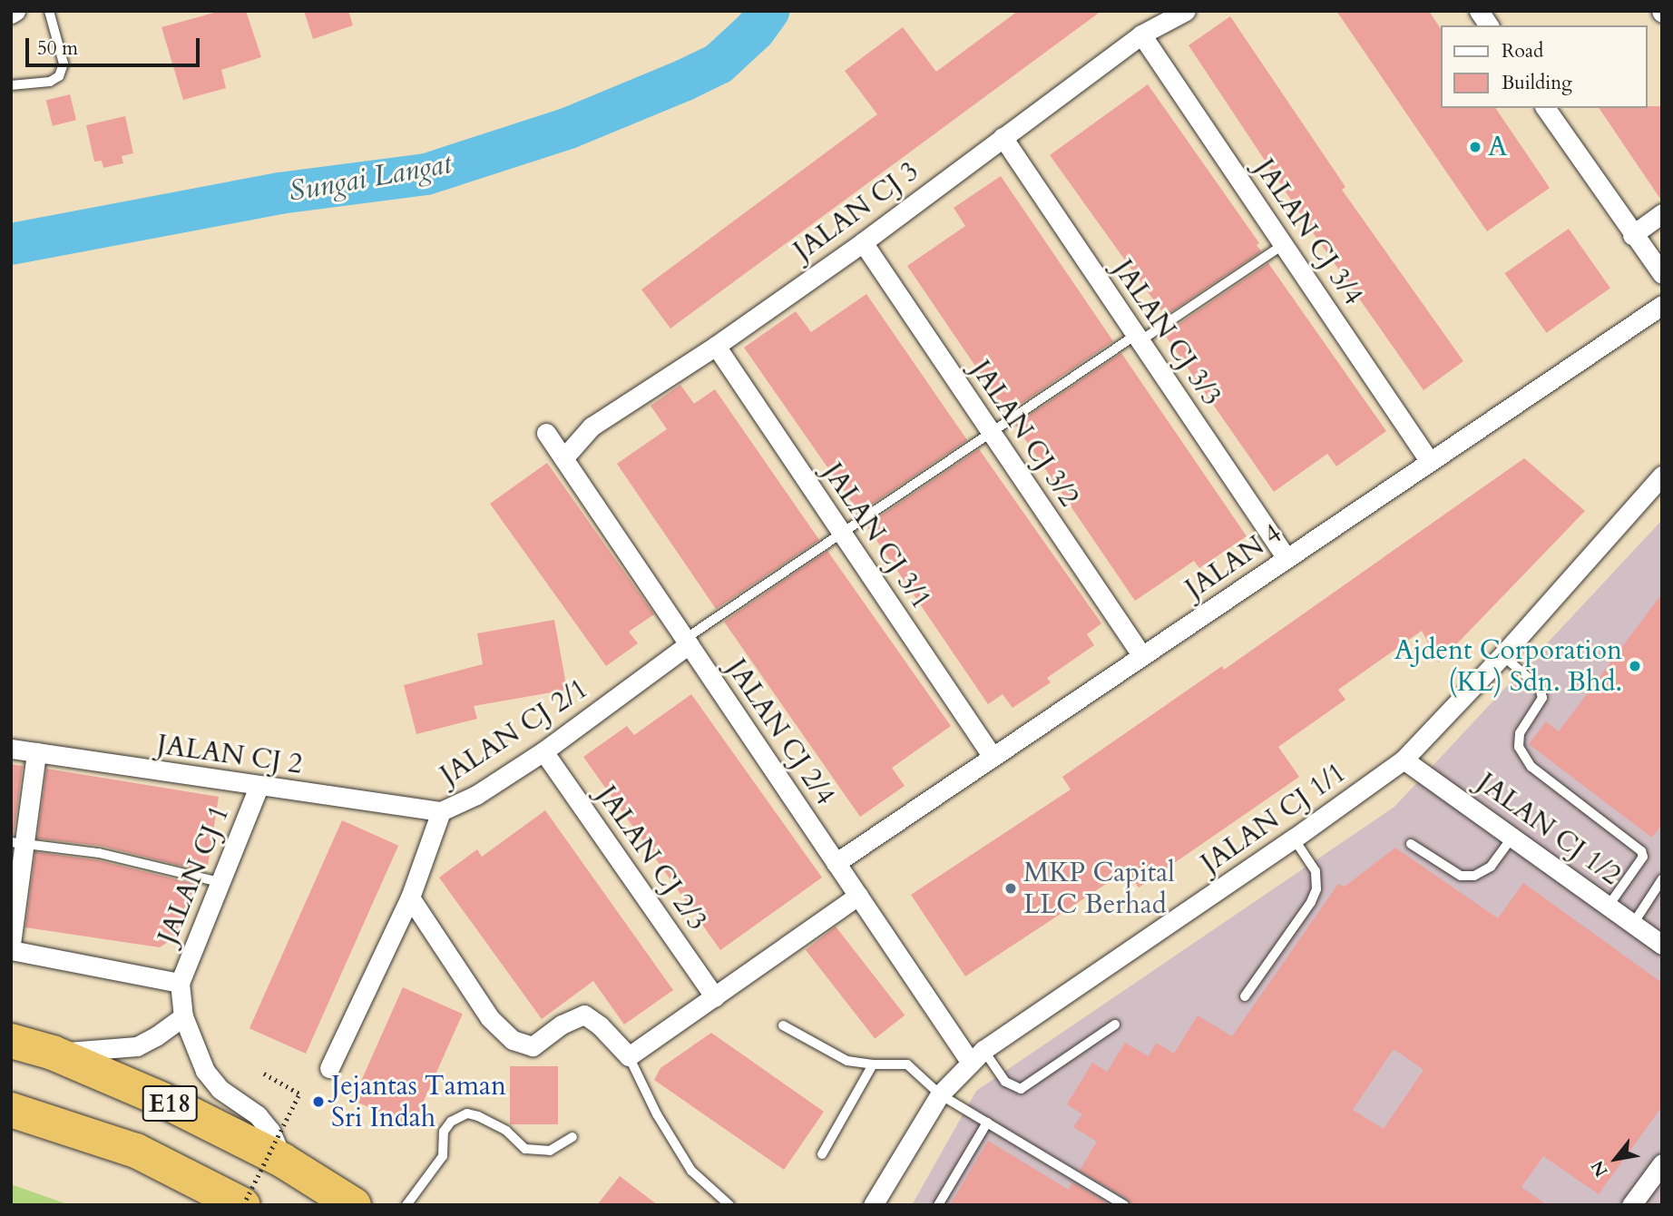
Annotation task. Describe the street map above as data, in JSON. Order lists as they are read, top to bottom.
{
  "streets": {
    "highway": ["E18"],
    "street": [
      "JALAN CJ 3",
      "JALAN CJ 3/4",
      "JALAN CJ 3/3",
      "JALAN CJ 3/2",
      "JALAN CJ 3/1",
      "JALAN 4",
      "JALAN CJ 2/1",
      "JALAN CJ 2/4",
      "JALAN CJ 2",
      "JALAN CJ 1/1",
      "JALAN CJ 1/2",
      "JALAN CJ 2/3",
      "JALAN CJ 1"
    ]
  },
  "crossings": [
    ["JALAN CJ 3", "JALAN CJ 3/4"],
    ["JALAN CJ 3", "JALAN CJ 3/3"],
    ["JALAN CJ 3", "JALAN CJ 3/2"],
    ["JALAN CJ 3", "JALAN CJ 3/1"],
    ["JALAN CJ 3", "JALAN CJ 2/4"],
    ["JALAN CJ 3/4", "JALAN 4"],
    ["JALAN CJ 3/3", "JALAN 4"],
    ["JALAN CJ 3/2", "JALAN 4"],
    ["JALAN CJ 3/1", "JALAN 4"],
    ["JALAN 4", "JALAN CJ 2/4"],
    ["JALAN CJ 2/1", "JALAN CJ 2/4"],
    ["JALAN CJ 2/1", "JALAN CJ 2"],
    ["JALAN CJ 2/1", "JALAN CJ 2/3"],
    ["JALAN CJ 2/4", "JALAN CJ 1/1"],
    ["JALAN CJ 2", "JALAN CJ 1"],
    ["JALAN CJ 1/1", "JALAN CJ 1/2"],
    ["JALAN CJ 1", "E18"]
  ],
  "water": ["Sungai Langat"],
  "places": [
    "A",
    "Ajdent Corporation (KL) Sdn. Bhd.",
    "MKP Capital LLC Berhad",
    "Jejantas Taman Sri Indah"
  ],
  "legend": ["Road", "Building"],
  "scale_bar": "50 m",
  "north": "bottom left"
}
